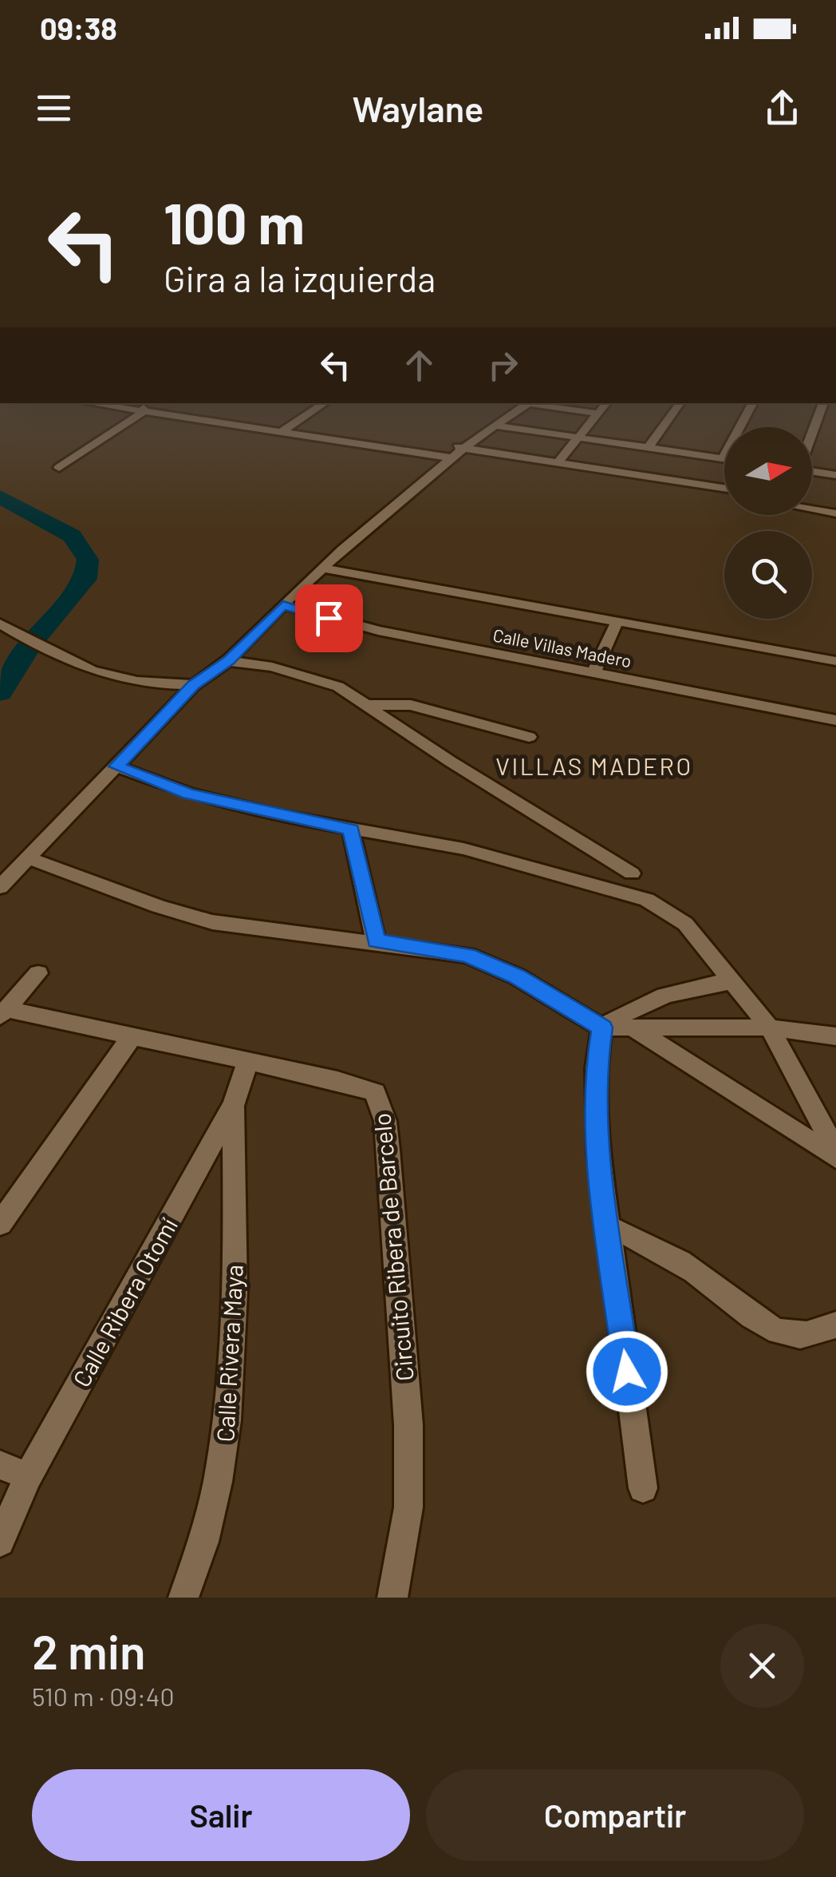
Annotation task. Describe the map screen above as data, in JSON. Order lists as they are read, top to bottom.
{
  "streets": {
    "street": [
      "Calle Villas Madero",
      "Circuito Ribera de Barcelo",
      "Calle Ribera Otomí",
      "Calle Rivera Maya"
    ]
  },
  "crossings": [
    ["Circuito Ribera de Barcelo", "Calle Ribera Otomí"],
    ["Calle Ribera Otomí", "Calle Rivera Maya"]
  ],
  "districts": ["VILLAS MADERO"],
  "north": "right",
  "page": {
    "status": "09:38",
    "header": "Waylane",
    "turn": ["100 m", "Gira a la izquierda"],
    "heading": ["2 min", "510 m · 09:40"],
    "buttons": ["Salir", "Compartir"]
  }
}
